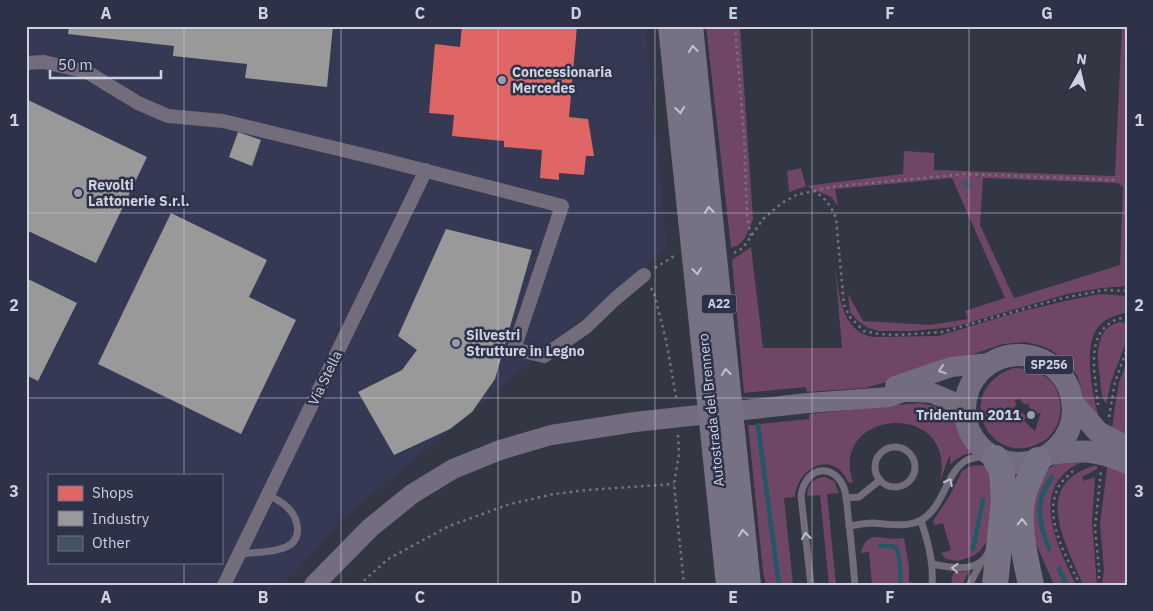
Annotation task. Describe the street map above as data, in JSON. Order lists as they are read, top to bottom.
{
  "streets": {
    "highway": ["A22", "Autostrada del Brennero"],
    "main road": ["SP256"],
    "street": ["Via Stella"]
  },
  "places": [
    "Concessionaria Mercedes",
    "Revolti Lattonerie S.r.l.",
    "Silvestri Strutture in Legno",
    "Tridentum 2011"
  ],
  "legend": ["Shops", "Industry", "Other"],
  "scale_bar": "50 m",
  "north": "top",
  "grid": {
    "columns": [
      "A",
      "B",
      "C",
      "D",
      "E",
      "F",
      "G"
    ],
    "rows": ["1", "2", "3"]
  }
}
